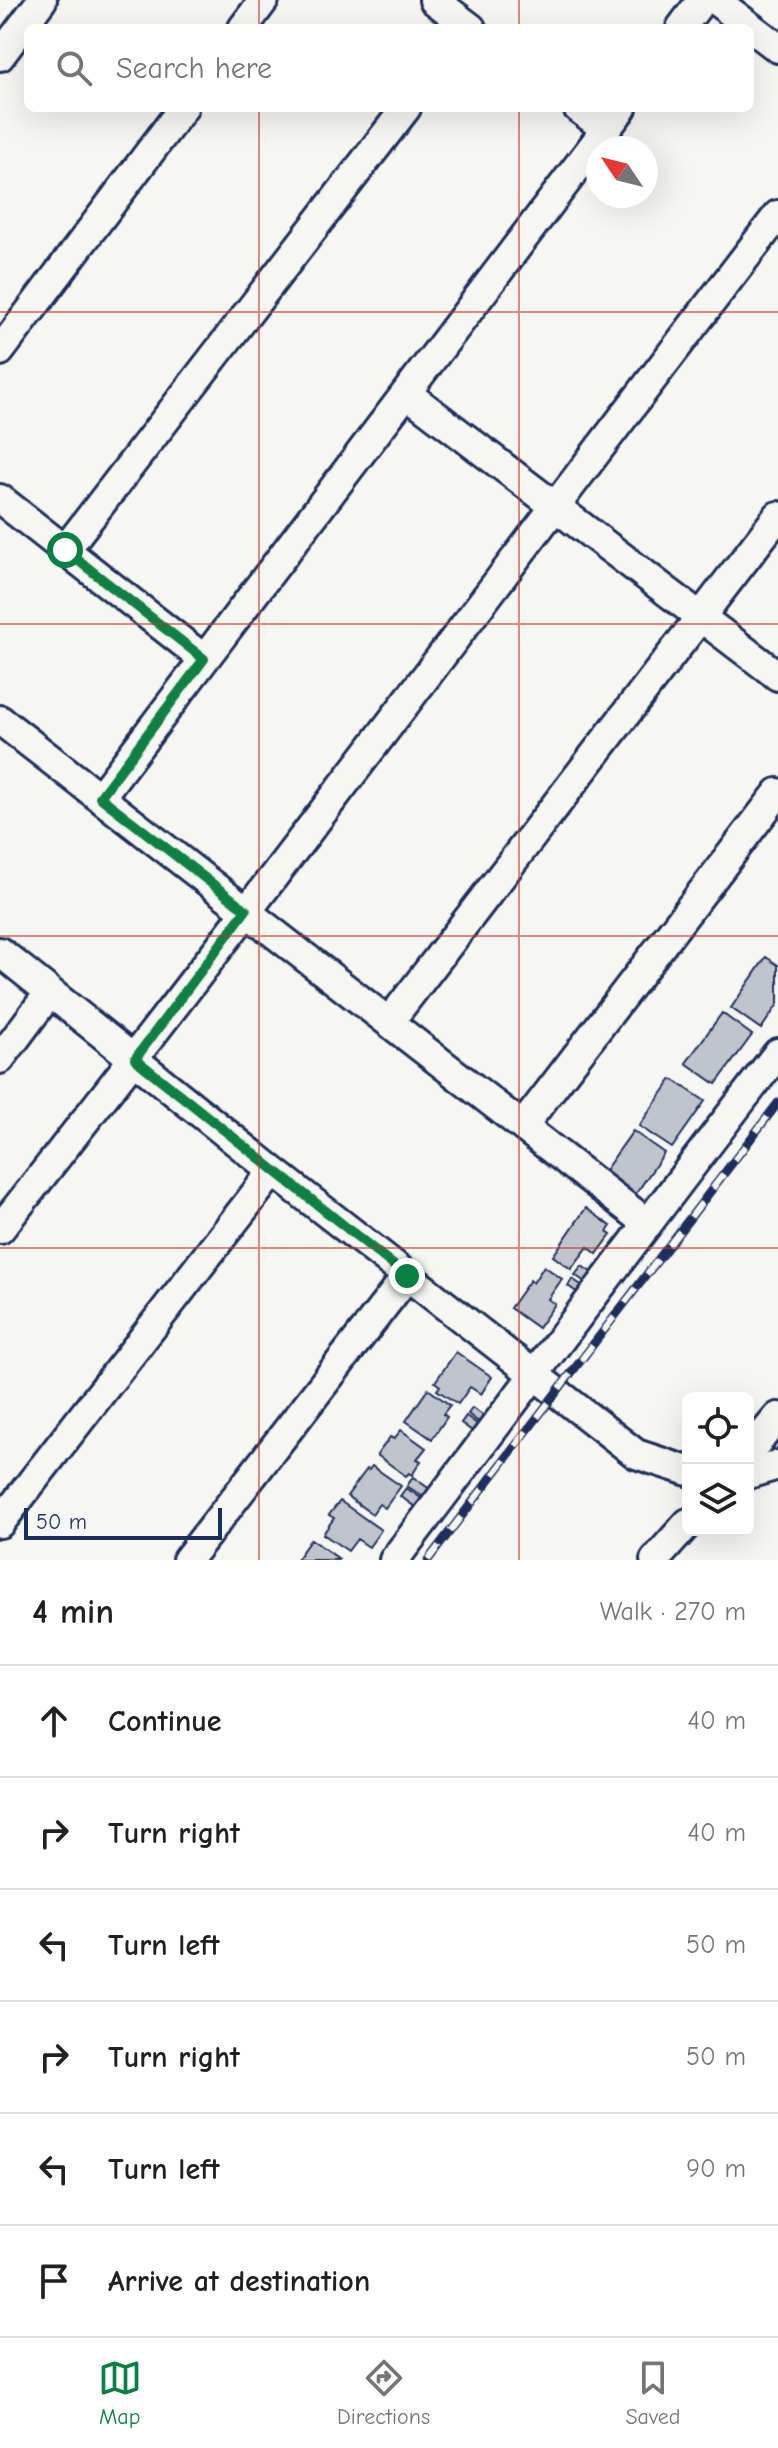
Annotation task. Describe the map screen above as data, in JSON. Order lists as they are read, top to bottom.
{
  "scale_bar": "50 m",
  "north": "top left",
  "page": {
    "search": "Search here",
    "scale": "50 m",
    "heading": ["4 min", "Walk · 270 m"],
    "list": [
      ["Continue", "40 m"],
      ["Turn right", "40 m"],
      ["Turn left", "50 m"],
      ["Turn right", "50 m"],
      ["Turn left", "90 m"],
      "Arrive at destination"
    ],
    "nav": ["Map", "Directions", "Saved"]
  }
}
